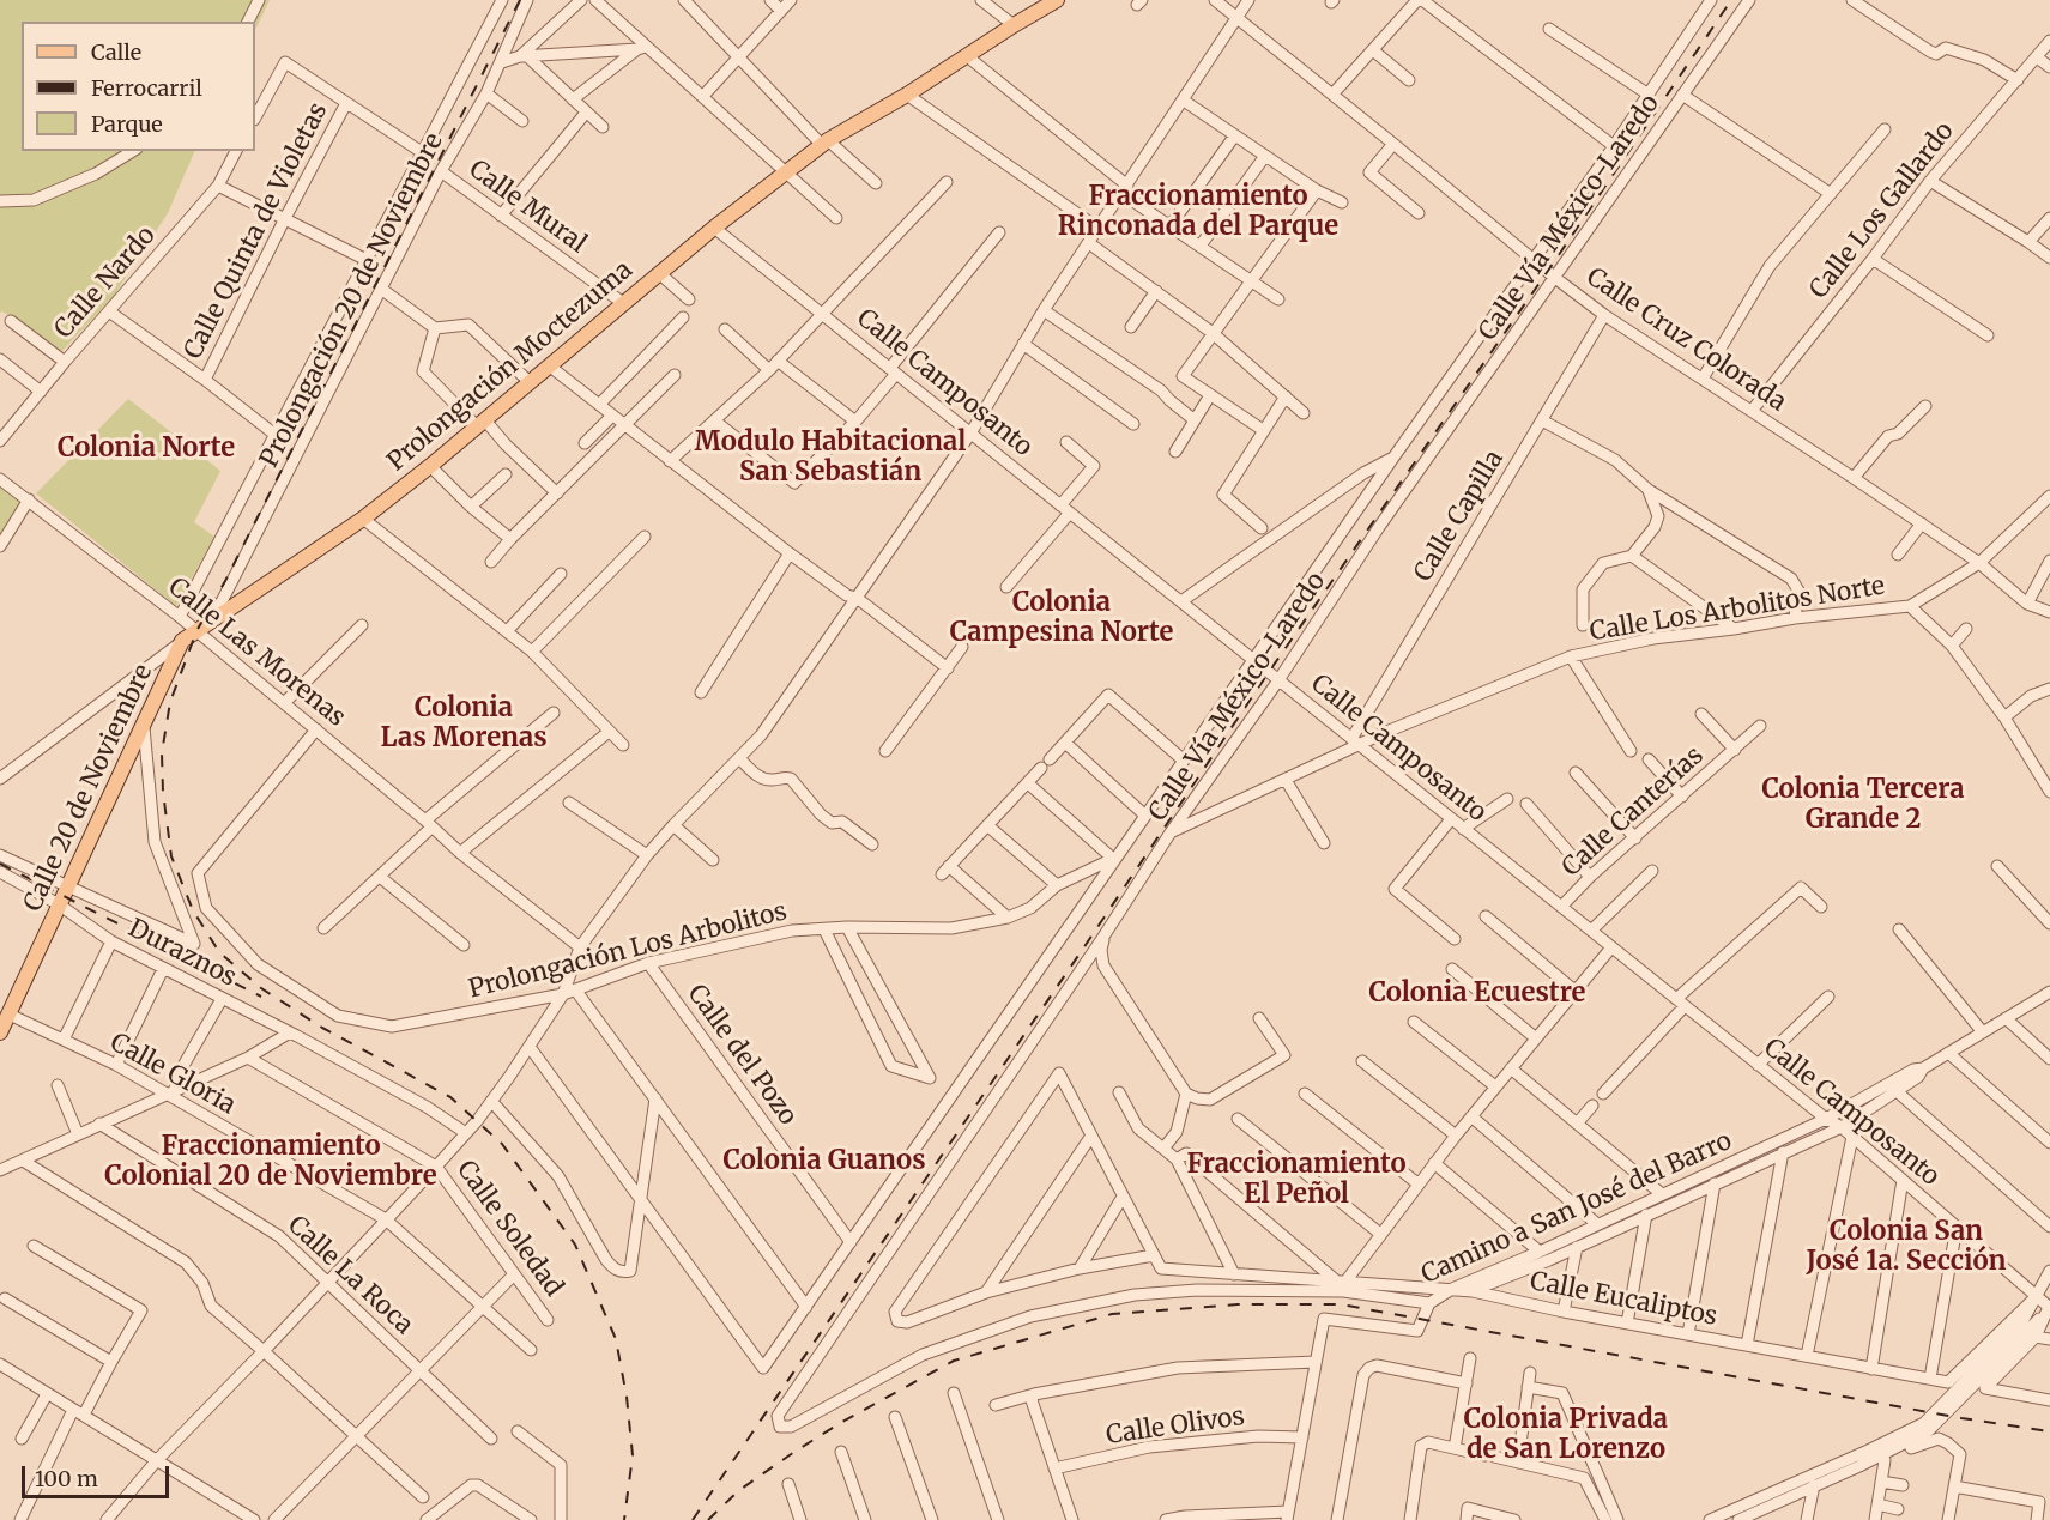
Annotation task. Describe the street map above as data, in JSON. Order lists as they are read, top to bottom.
{
  "streets": {
    "main road": ["Prolongación Moctezuma", "Calle 20 de Noviembre"],
    "street": [
      "Calle Mural",
      "Calle Los Gallardo",
      "Calle Vía México-Laredo",
      "Calle Quinta de Violetas",
      "Calle Nardo",
      "Prolongación 20 de Noviembre",
      "Calle Cruz Colorada",
      "Calle Camposanto",
      "Calle Capilla",
      "Calle Los Arbolitos Norte",
      "Calle Las Morenas",
      "Calle Canterías",
      "Prolongación Los Arbolitos",
      "Duraznos",
      "Calle del Pozo",
      "Calle Gloria",
      "Camino a San José del Barro",
      "Calle Soledad",
      "Calle La Roca",
      "Calle Eucaliptos",
      "Calle Olivos"
    ]
  },
  "crossings": [
    ["Calle Mural", "Prolongación 20 de Noviembre"],
    ["Calle Mural", "Prolongación Moctezuma"],
    ["Calle Los Gallardo", "Calle Cruz Colorada"],
    ["Calle Vía México-Laredo", "Calle Cruz Colorada"],
    ["Calle Vía México-Laredo", "Calle Camposanto"],
    ["Calle Vía México-Laredo", "Calle Los Arbolitos Norte"],
    ["Calle Vía México-Laredo", "Camino a San José del Barro"],
    ["Prolongación 20 de Noviembre", "Prolongación Moctezuma"],
    ["Calle Cruz Colorada", "Calle Capilla"],
    ["Calle Cruz Colorada", "Calle Los Arbolitos Norte"],
    ["Prolongación Moctezuma", "Calle Camposanto"],
    ["Prolongación Moctezuma", "Calle Las Morenas"],
    ["Prolongación Moctezuma", "Calle 20 de Noviembre"],
    ["Calle Camposanto", "Calle Capilla"],
    ["Calle Camposanto", "Calle Los Arbolitos Norte"],
    ["Calle Camposanto", "Calle Canterías"],
    ["Calle Camposanto", "Camino a San José del Barro"],
    ["Calle Camposanto", "Calle Eucaliptos"],
    ["Calle Capilla", "Calle Los Arbolitos Norte"],
    ["Calle Las Morenas", "Prolongación Los Arbolitos"],
    ["Calle 20 de Noviembre", "Duraznos"],
    ["Calle 20 de Noviembre", "Calle Gloria"],
    ["Prolongación Los Arbolitos", "Calle del Pozo"],
    ["Camino a San José del Barro", "Calle Eucaliptos"]
  ],
  "districts": [
    "Fraccionamiento Rinconada del Parque",
    "Modulo Habitacional San Sebastián",
    "Colonia Norte",
    "Colonia Campesina Norte",
    "Colonia Las Morenas",
    "Colonia Tercera Grande 2",
    "Colonia Ecuestre",
    "Fraccionamiento Colonial 20 de Noviembre",
    "Colonia Guanos",
    "Fraccionamiento El Peñol",
    "Colonia San José 1a. Sección",
    "Colonia Privada de San Lorenzo"
  ],
  "legend": ["Calle", "Ferrocarril", "Parque"],
  "scale_bar": "100 m"
}
